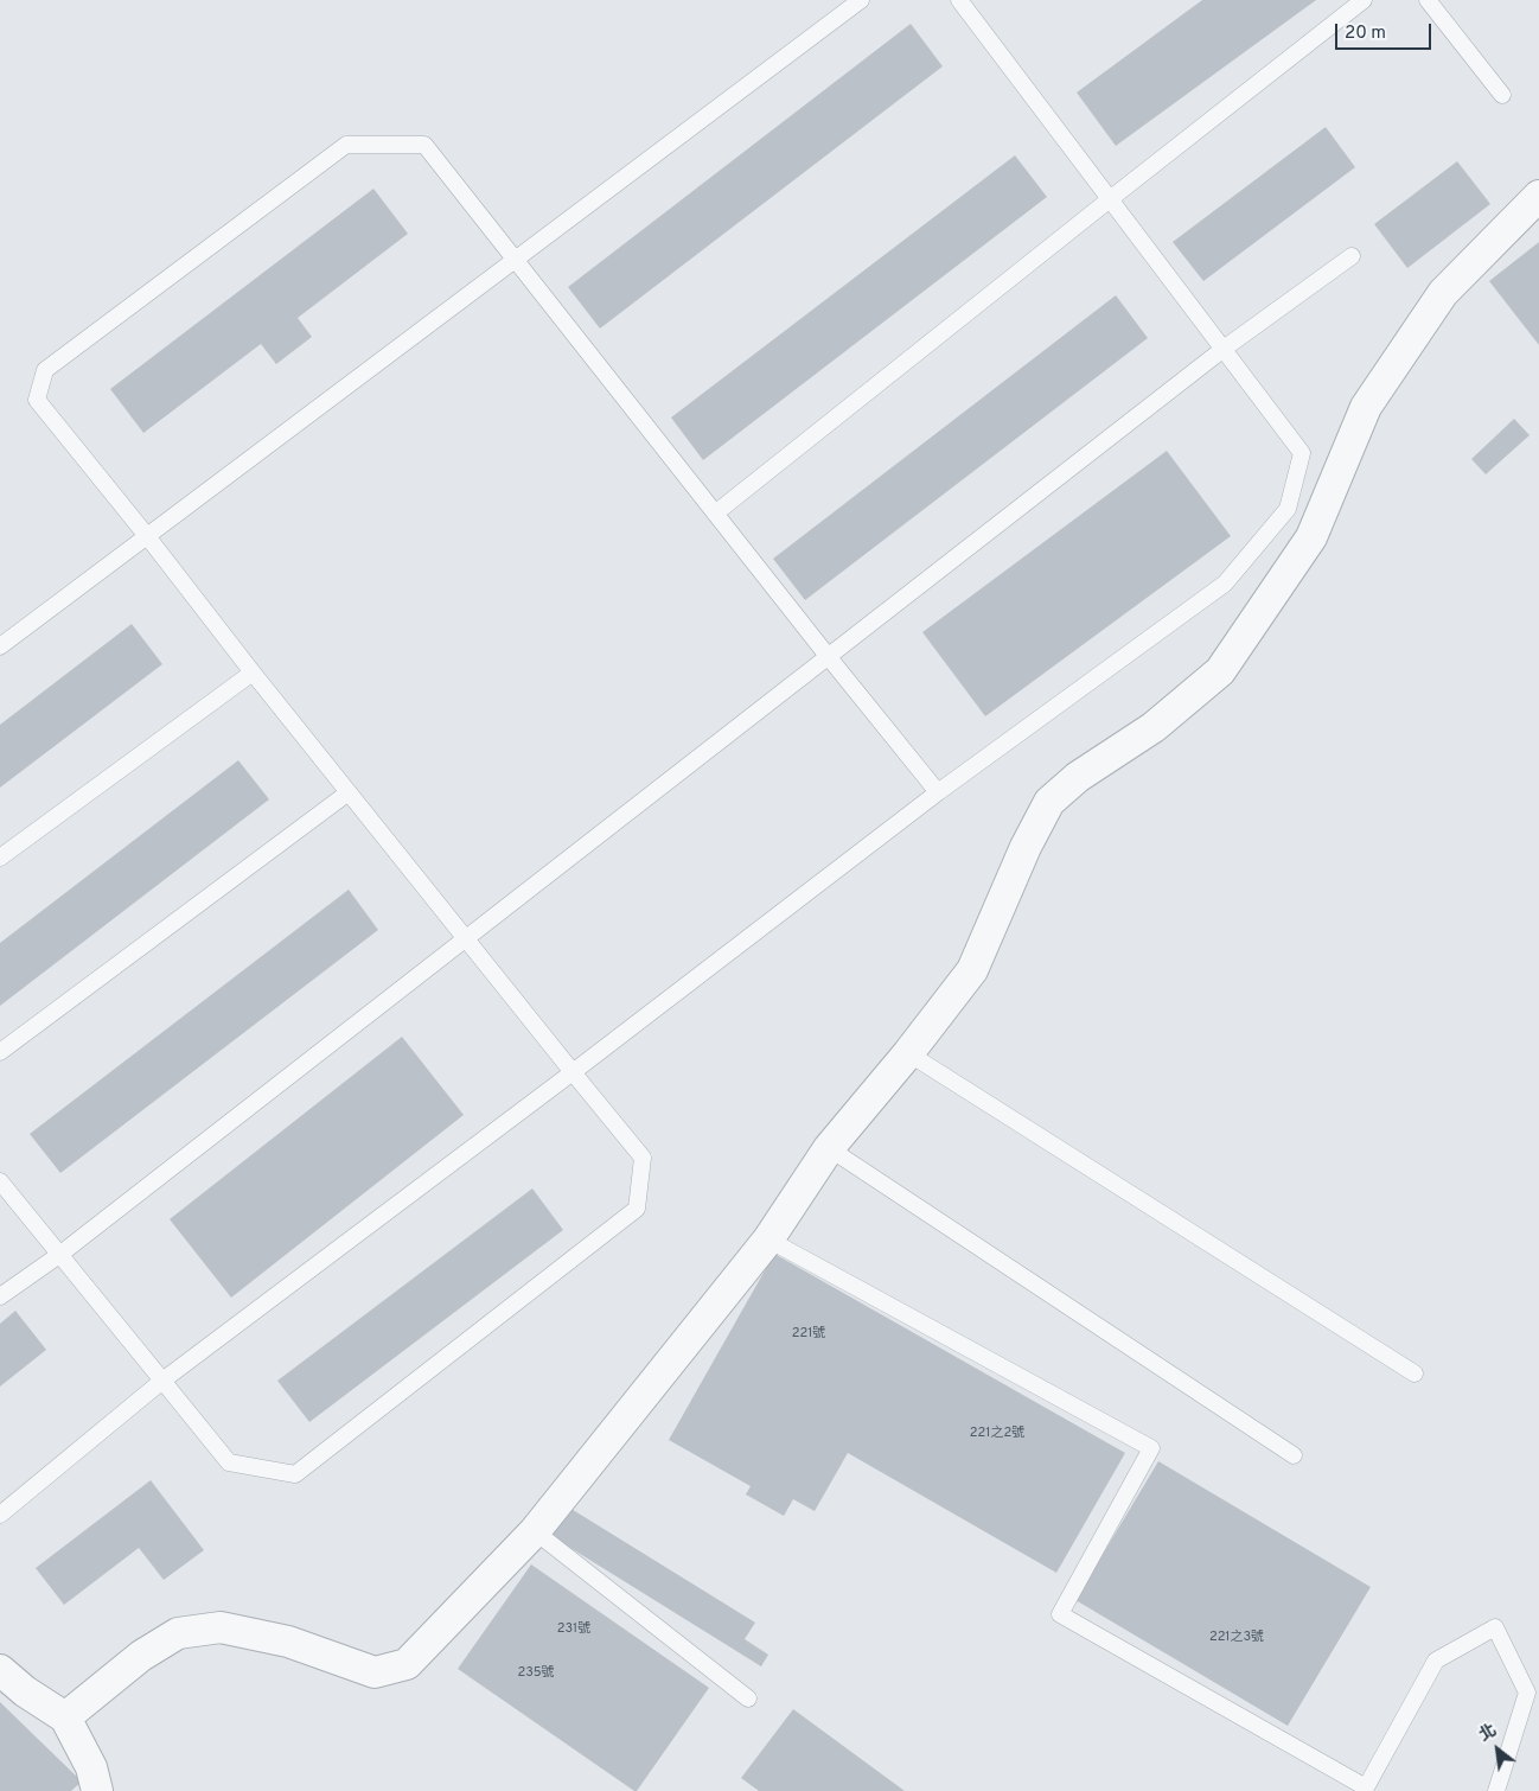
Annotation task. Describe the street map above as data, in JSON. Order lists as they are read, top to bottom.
{
  "house_numbers": [
    "221號",
    "221之2號",
    "231號",
    "221之3號",
    "235號"
  ],
  "scale_bar": "20 m",
  "north": "top left"
}
